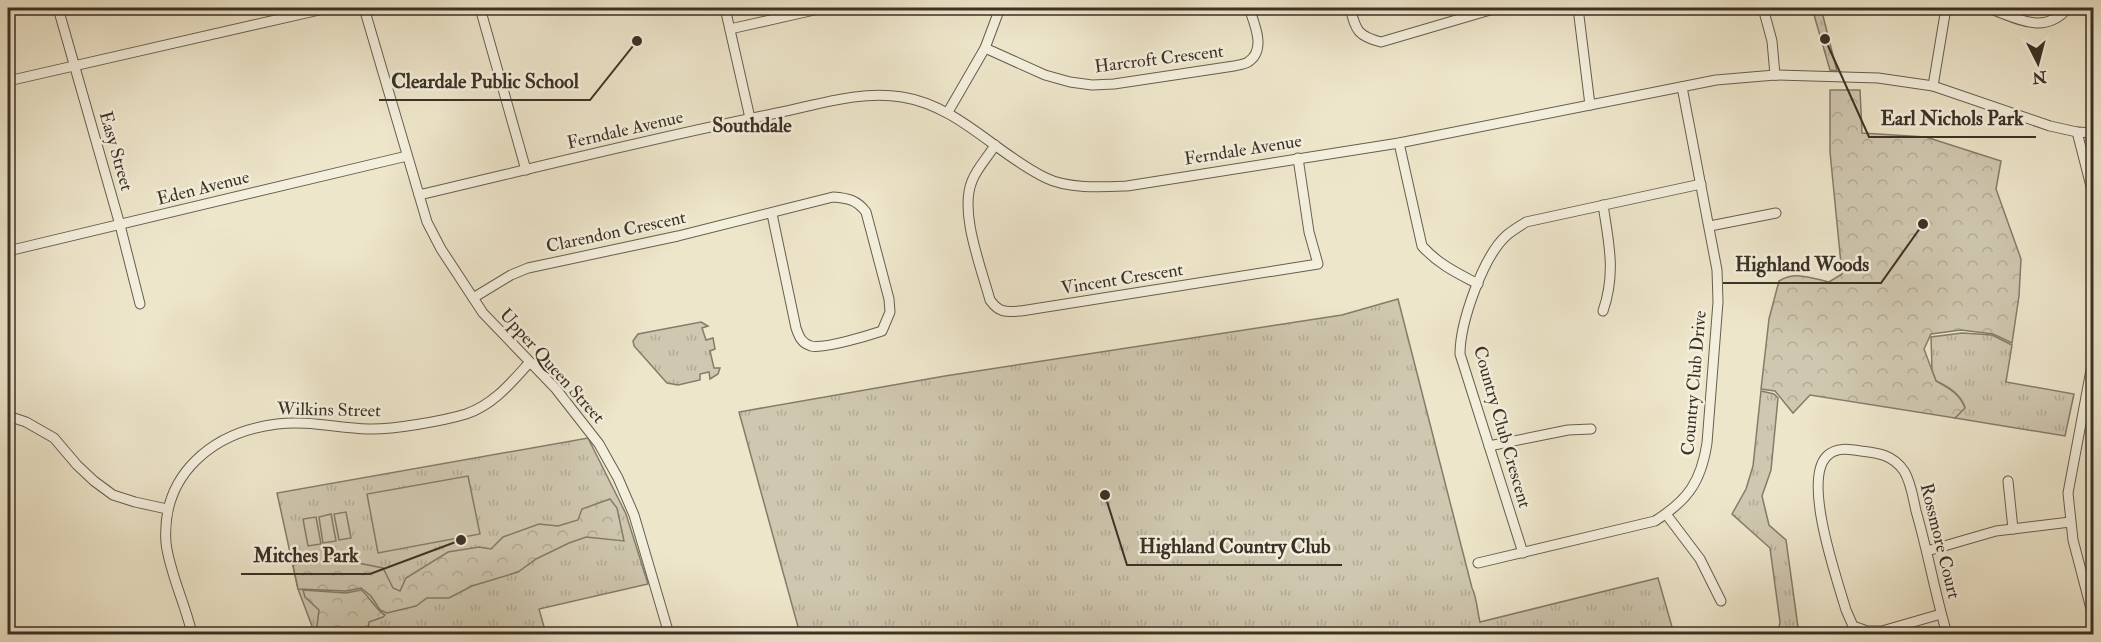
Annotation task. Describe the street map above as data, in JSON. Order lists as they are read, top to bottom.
{
  "streets": {
    "street": [
      "Harcroft Crescent",
      "Ferndale Avenue",
      "Easy Street",
      "Eden Avenue",
      "Clarendon Crescent",
      "Vincent Crescent",
      "Upper Queen Street",
      "Country Club Drive",
      "Wilkins Street",
      "Country Club Crescent",
      "Rossmore Court"
    ]
  },
  "crossings": [
    ["Ferndale Avenue", "Vincent Crescent"],
    ["Ferndale Avenue", "Upper Queen Street"],
    ["Ferndale Avenue", "Country Club Drive"],
    ["Easy Street", "Eden Avenue"],
    ["Eden Avenue", "Upper Queen Street"],
    ["Clarendon Crescent", "Upper Queen Street"],
    ["Upper Queen Street", "Wilkins Street"],
    ["Country Club Drive", "Country Club Crescent"]
  ],
  "districts": ["Southdale"],
  "places": [
    "Earl Nichols Park",
    "Cleardale Public School",
    "Highland Woods",
    "Highland Country Club",
    "Mitches Park"
  ],
  "north": "bottom"
}
